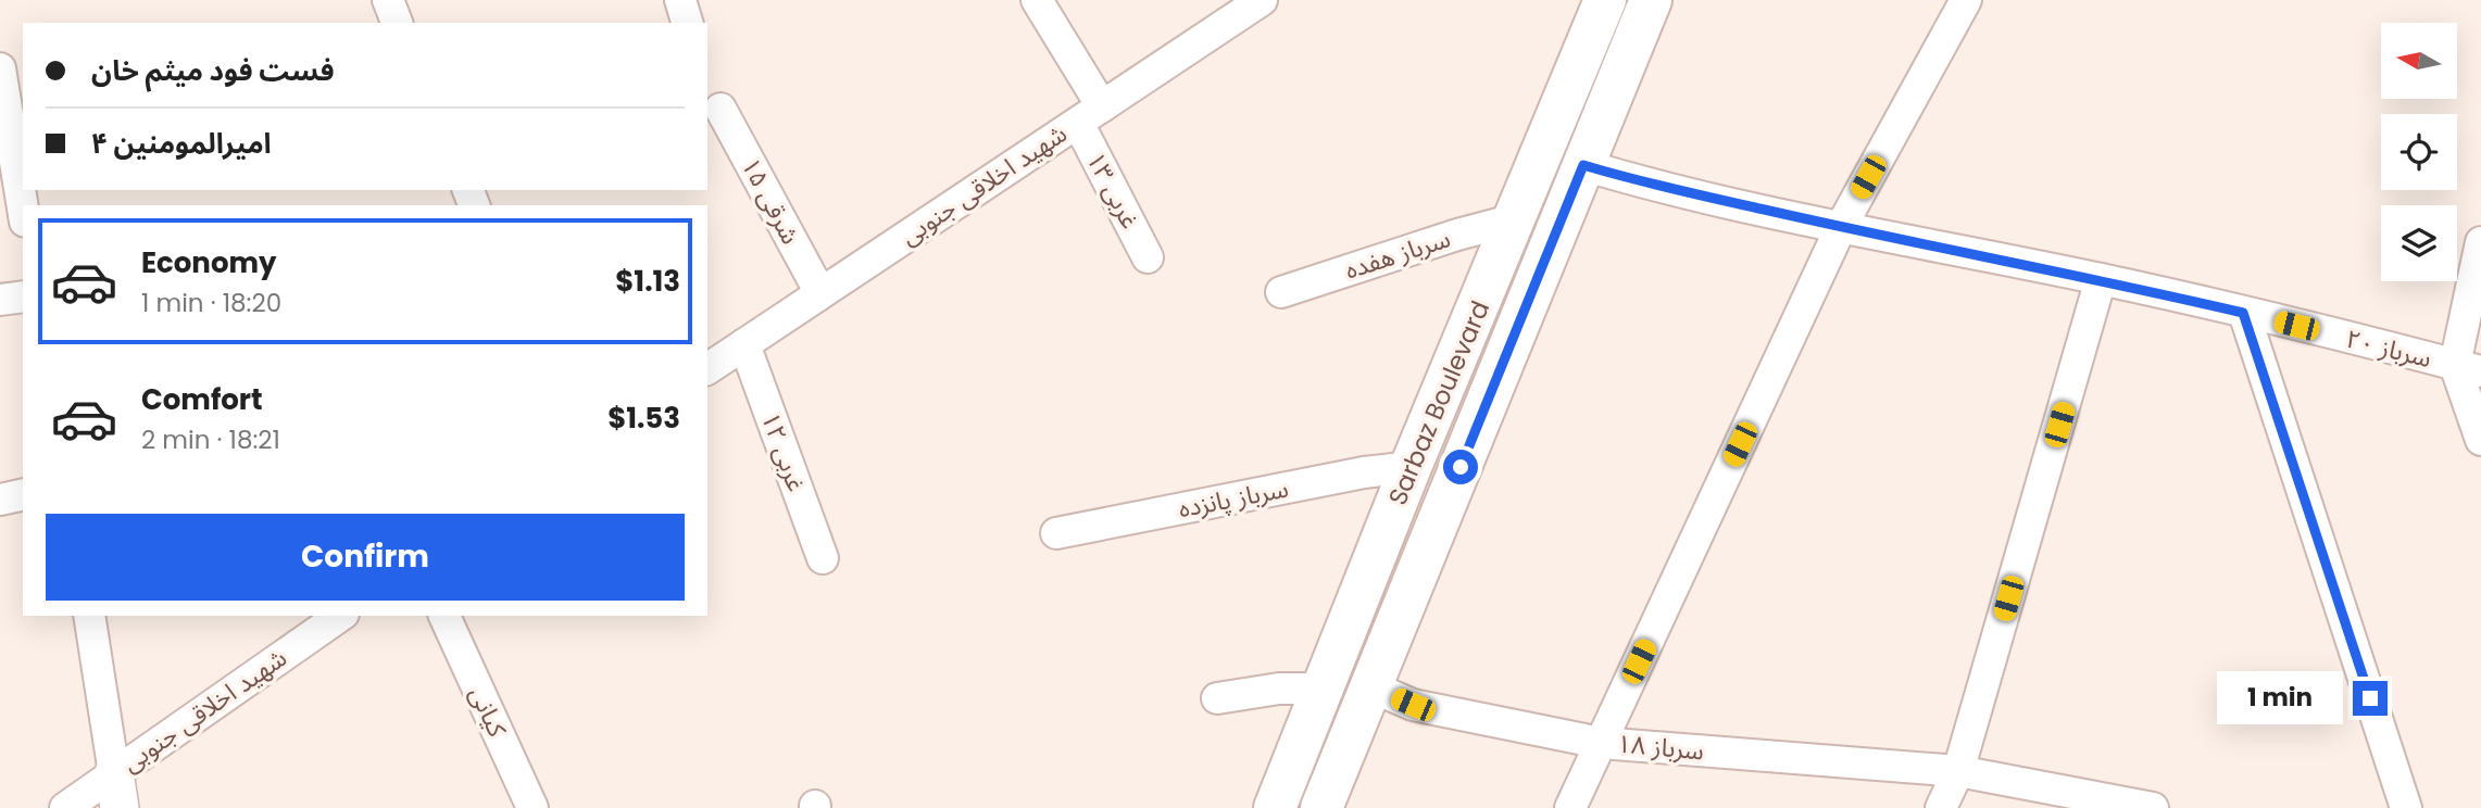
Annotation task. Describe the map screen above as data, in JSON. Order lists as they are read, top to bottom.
{
  "streets": {
    "main road": ["Sarbaz Boulevard"],
    "street": [
      "شهید اخلاقی جنوبی",
      "غربی ۱۳",
      "شرقی ۱۵",
      "سرباز هفده",
      "سرباز ۲۰",
      "غربی ۱۲",
      "سرباز پانزده",
      "کیانی",
      "سرباز ۱۸"
    ]
  },
  "crossings": [
    ["شهید اخلاقی جنوبی", "غربی ۱۳"],
    ["شهید اخلاقی جنوبی", "شرقی ۱۵"],
    ["شهید اخلاقی جنوبی", "غربی ۱۲"],
    ["سرباز هفده", "Sarbaz Boulevard"],
    ["سرباز ۲۰", "Sarbaz Boulevard"],
    ["Sarbaz Boulevard", "سرباز پانزده"],
    ["Sarbaz Boulevard", "سرباز ۱۸"]
  ],
  "north": "left",
  "page": {
    "banner": ["فست فود میثم خان", "امیرالمومنین ۴"],
    "list": [
      {
        "name": "Economy",
        "note": "1 min · 18:20",
        "value": "$1.13"
      },
      {
        "name": "Comfort",
        "note": "2 min · 18:21",
        "value": "$1.53"
      }
    ],
    "buttons": "Confirm",
    "bubble": "1 min"
  }
}
